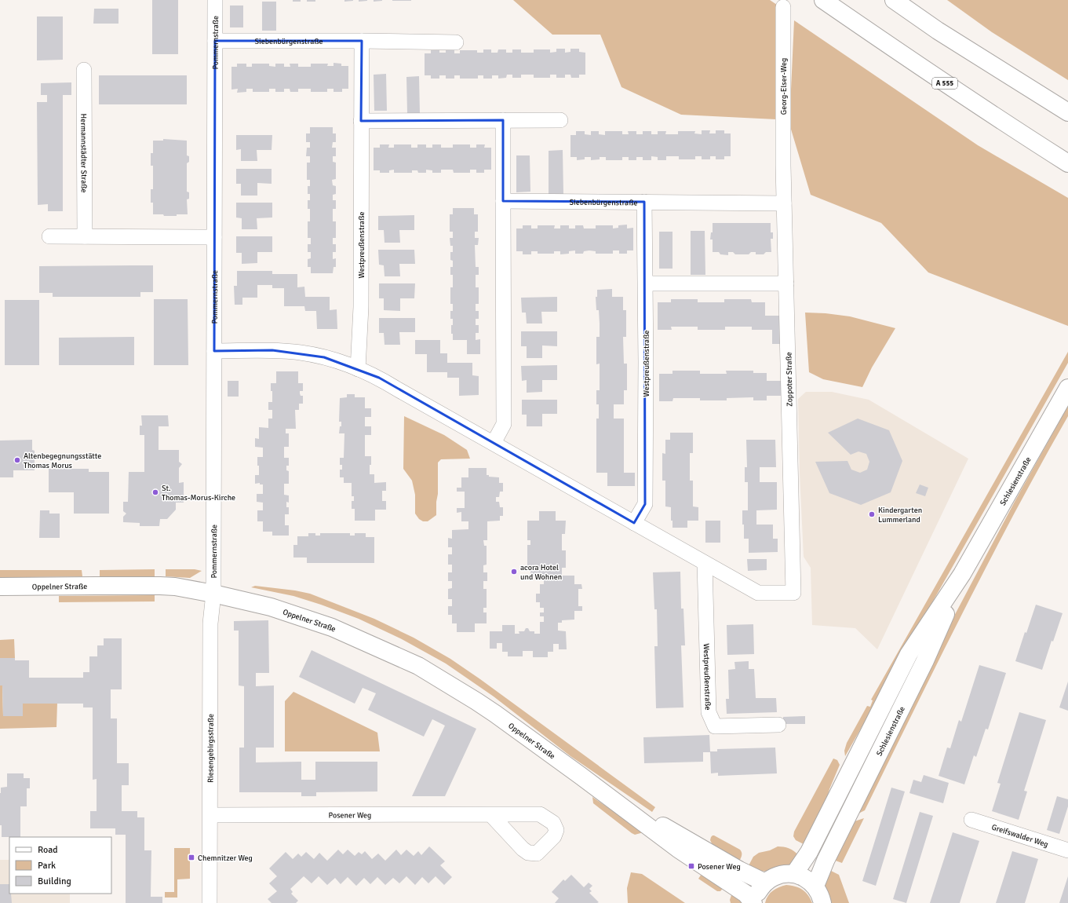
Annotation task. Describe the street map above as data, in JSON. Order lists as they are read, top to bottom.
{
  "streets": {
    "main road": ["A 555", "Schlesienstraße", "Oppelner Straße"],
    "street": [
      "Siebenbürgenstraße",
      "Pommernstraße",
      "Georg-Elser-Weg",
      "Hermannstädter Straße",
      "Westpreußenstraße",
      "Zoppoter Straße",
      "Riesengebirgsstraße",
      "Posener Weg",
      "Greifswalder Weg"
    ]
  },
  "crossings": [
    ["Siebenbürgenstraße", "Pommernstraße"],
    ["Siebenbürgenstraße", "Westpreußenstraße"],
    ["Siebenbürgenstraße", "Zoppoter Straße"],
    ["Pommernstraße", "Oppelner Straße"],
    ["Pommernstraße", "Riesengebirgsstraße"],
    ["Georg-Elser-Weg", "Zoppoter Straße"],
    ["Westpreußenstraße", "Zoppoter Straße"],
    ["Oppelner Straße", "Riesengebirgsstraße"],
    ["Riesengebirgsstraße", "Posener Weg"]
  ],
  "places": {
    "other": [
      "Altenbegegnungsstätte Thomas Morus",
      "St. Thomas-Morus-Kirche",
      "Kindergarten Lummerland",
      "acora Hotel und Wohnen"
    ],
    "transit": ["Chemnitzer Weg", "Posener Weg"]
  },
  "legend": ["Road", "Park", "Building"]
}
